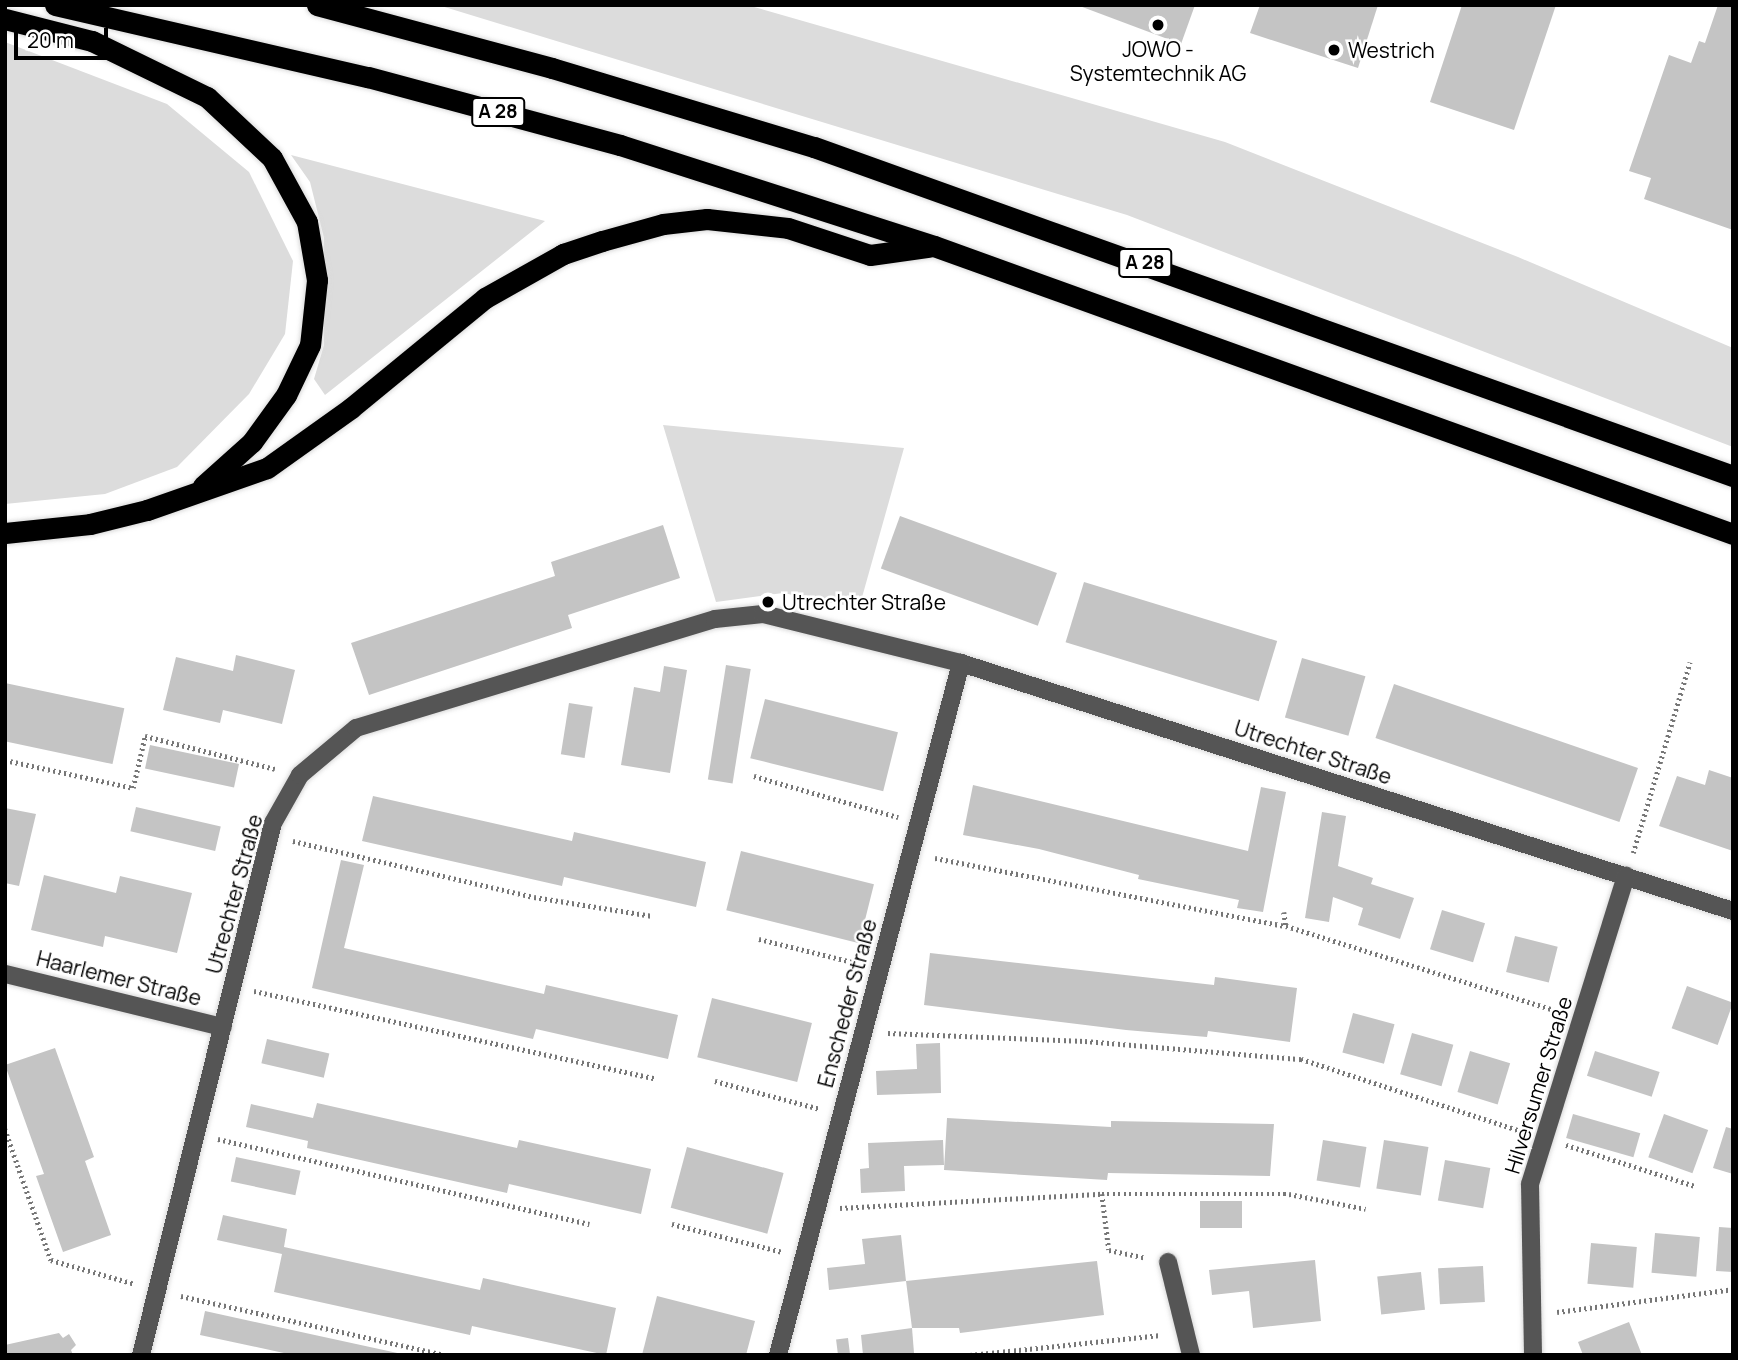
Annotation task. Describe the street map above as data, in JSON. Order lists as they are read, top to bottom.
{
  "streets": {
    "highway": ["A 28"],
    "street": [
      "Utrechter Straße",
      "Haarlemer Straße",
      "Enscheder Straße",
      "Hilversumer Straße"
    ]
  },
  "crossings": [
    ["Utrechter Straße", "Haarlemer Straße"],
    ["Utrechter Straße", "Enscheder Straße"],
    ["Utrechter Straße", "Hilversumer Straße"]
  ],
  "places": ["JOWO ‑ Systemtechnik AG", "Westrich", "Utrechter Straße"],
  "scale_bar": "20 m"
}
